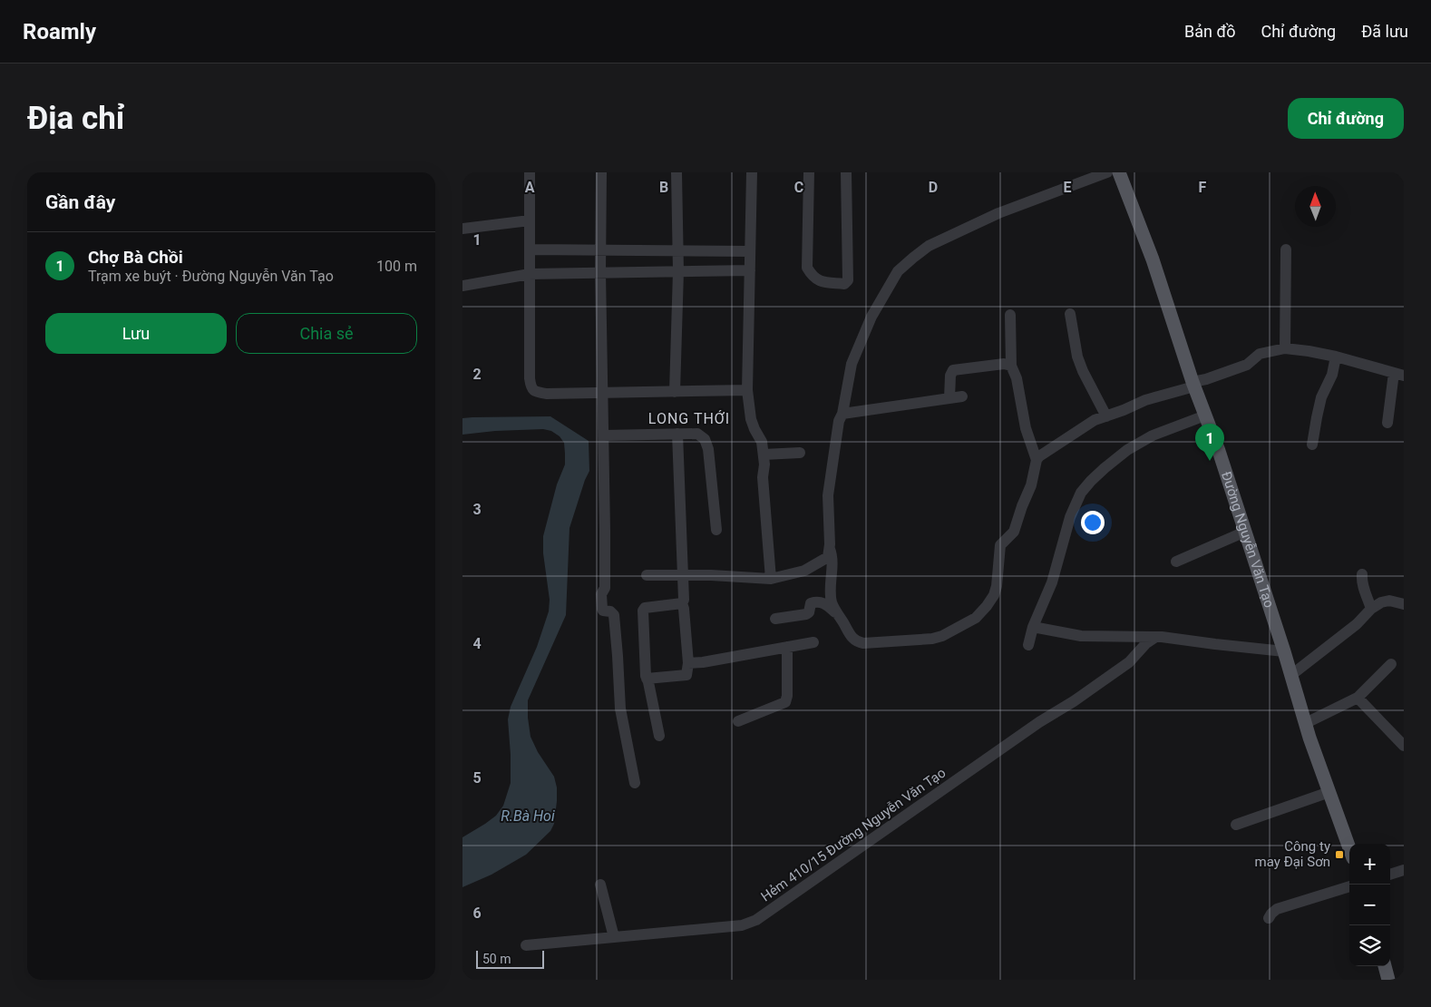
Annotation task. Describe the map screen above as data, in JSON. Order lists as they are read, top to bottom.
{
  "streets": {
    "main road": ["Đường Nguyễn Văn Tạo"],
    "street": ["Hẻm 410/15 Đường Nguyễn Văn Tạo"]
  },
  "districts": ["LONG THỚI"],
  "water": ["R.Bà Hoi"],
  "places": {
    "transit": ["Công ty may Đại Sơn"]
  },
  "scale_bar": "50 m",
  "north": "top",
  "page": {
    "header": "Roamly",
    "nav": ["Bản đồ", "Chỉ đường", "Đã lưu"],
    "buttons": [
      "Chỉ đường",
      ["Lưu", "Chia sẻ"]
    ],
    "title": "Địa chỉ",
    "heading": "Gần đây",
    "list": [
      {
        "mark": "1",
        "name": "Chợ Bà Chồi",
        "note": "Trạm xe buýt · Đường Nguyễn Văn Tạo",
        "value": "100 m"
      }
    ],
    "pins": "1",
    "map_buttons": ["+", "−"],
    "scale": "50 m"
  },
  "grid": {
    "columns": [
      "A",
      "B",
      "C",
      "D",
      "E",
      "F"
    ],
    "rows": [
      "1",
      "2",
      "3",
      "4",
      "5",
      "6"
    ]
  }
}
